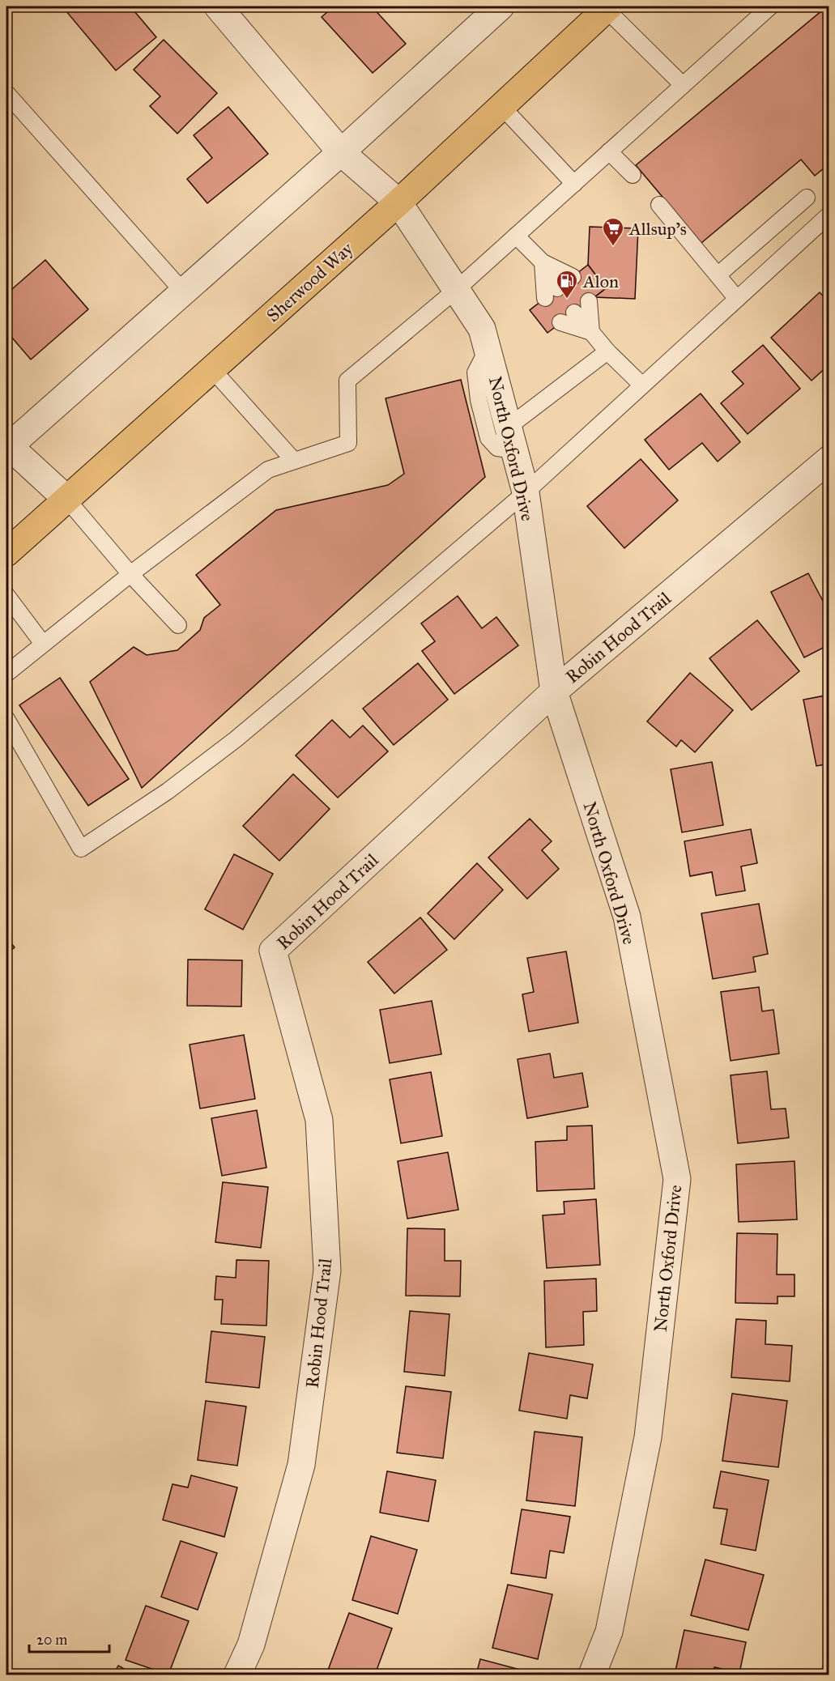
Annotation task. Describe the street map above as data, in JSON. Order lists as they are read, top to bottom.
{
  "streets": {
    "main road": ["Sherwood Way"],
    "street": ["North Oxford Drive", "Robin Hood Trail"]
  },
  "crossings": [
    ["Sherwood Way", "North Oxford Drive"],
    ["North Oxford Drive", "Robin Hood Trail"]
  ],
  "places": {
    "supermarket": ["Allsup's"],
    "fuel station": ["Alon"]
  },
  "scale_bar": "20 m"
}
